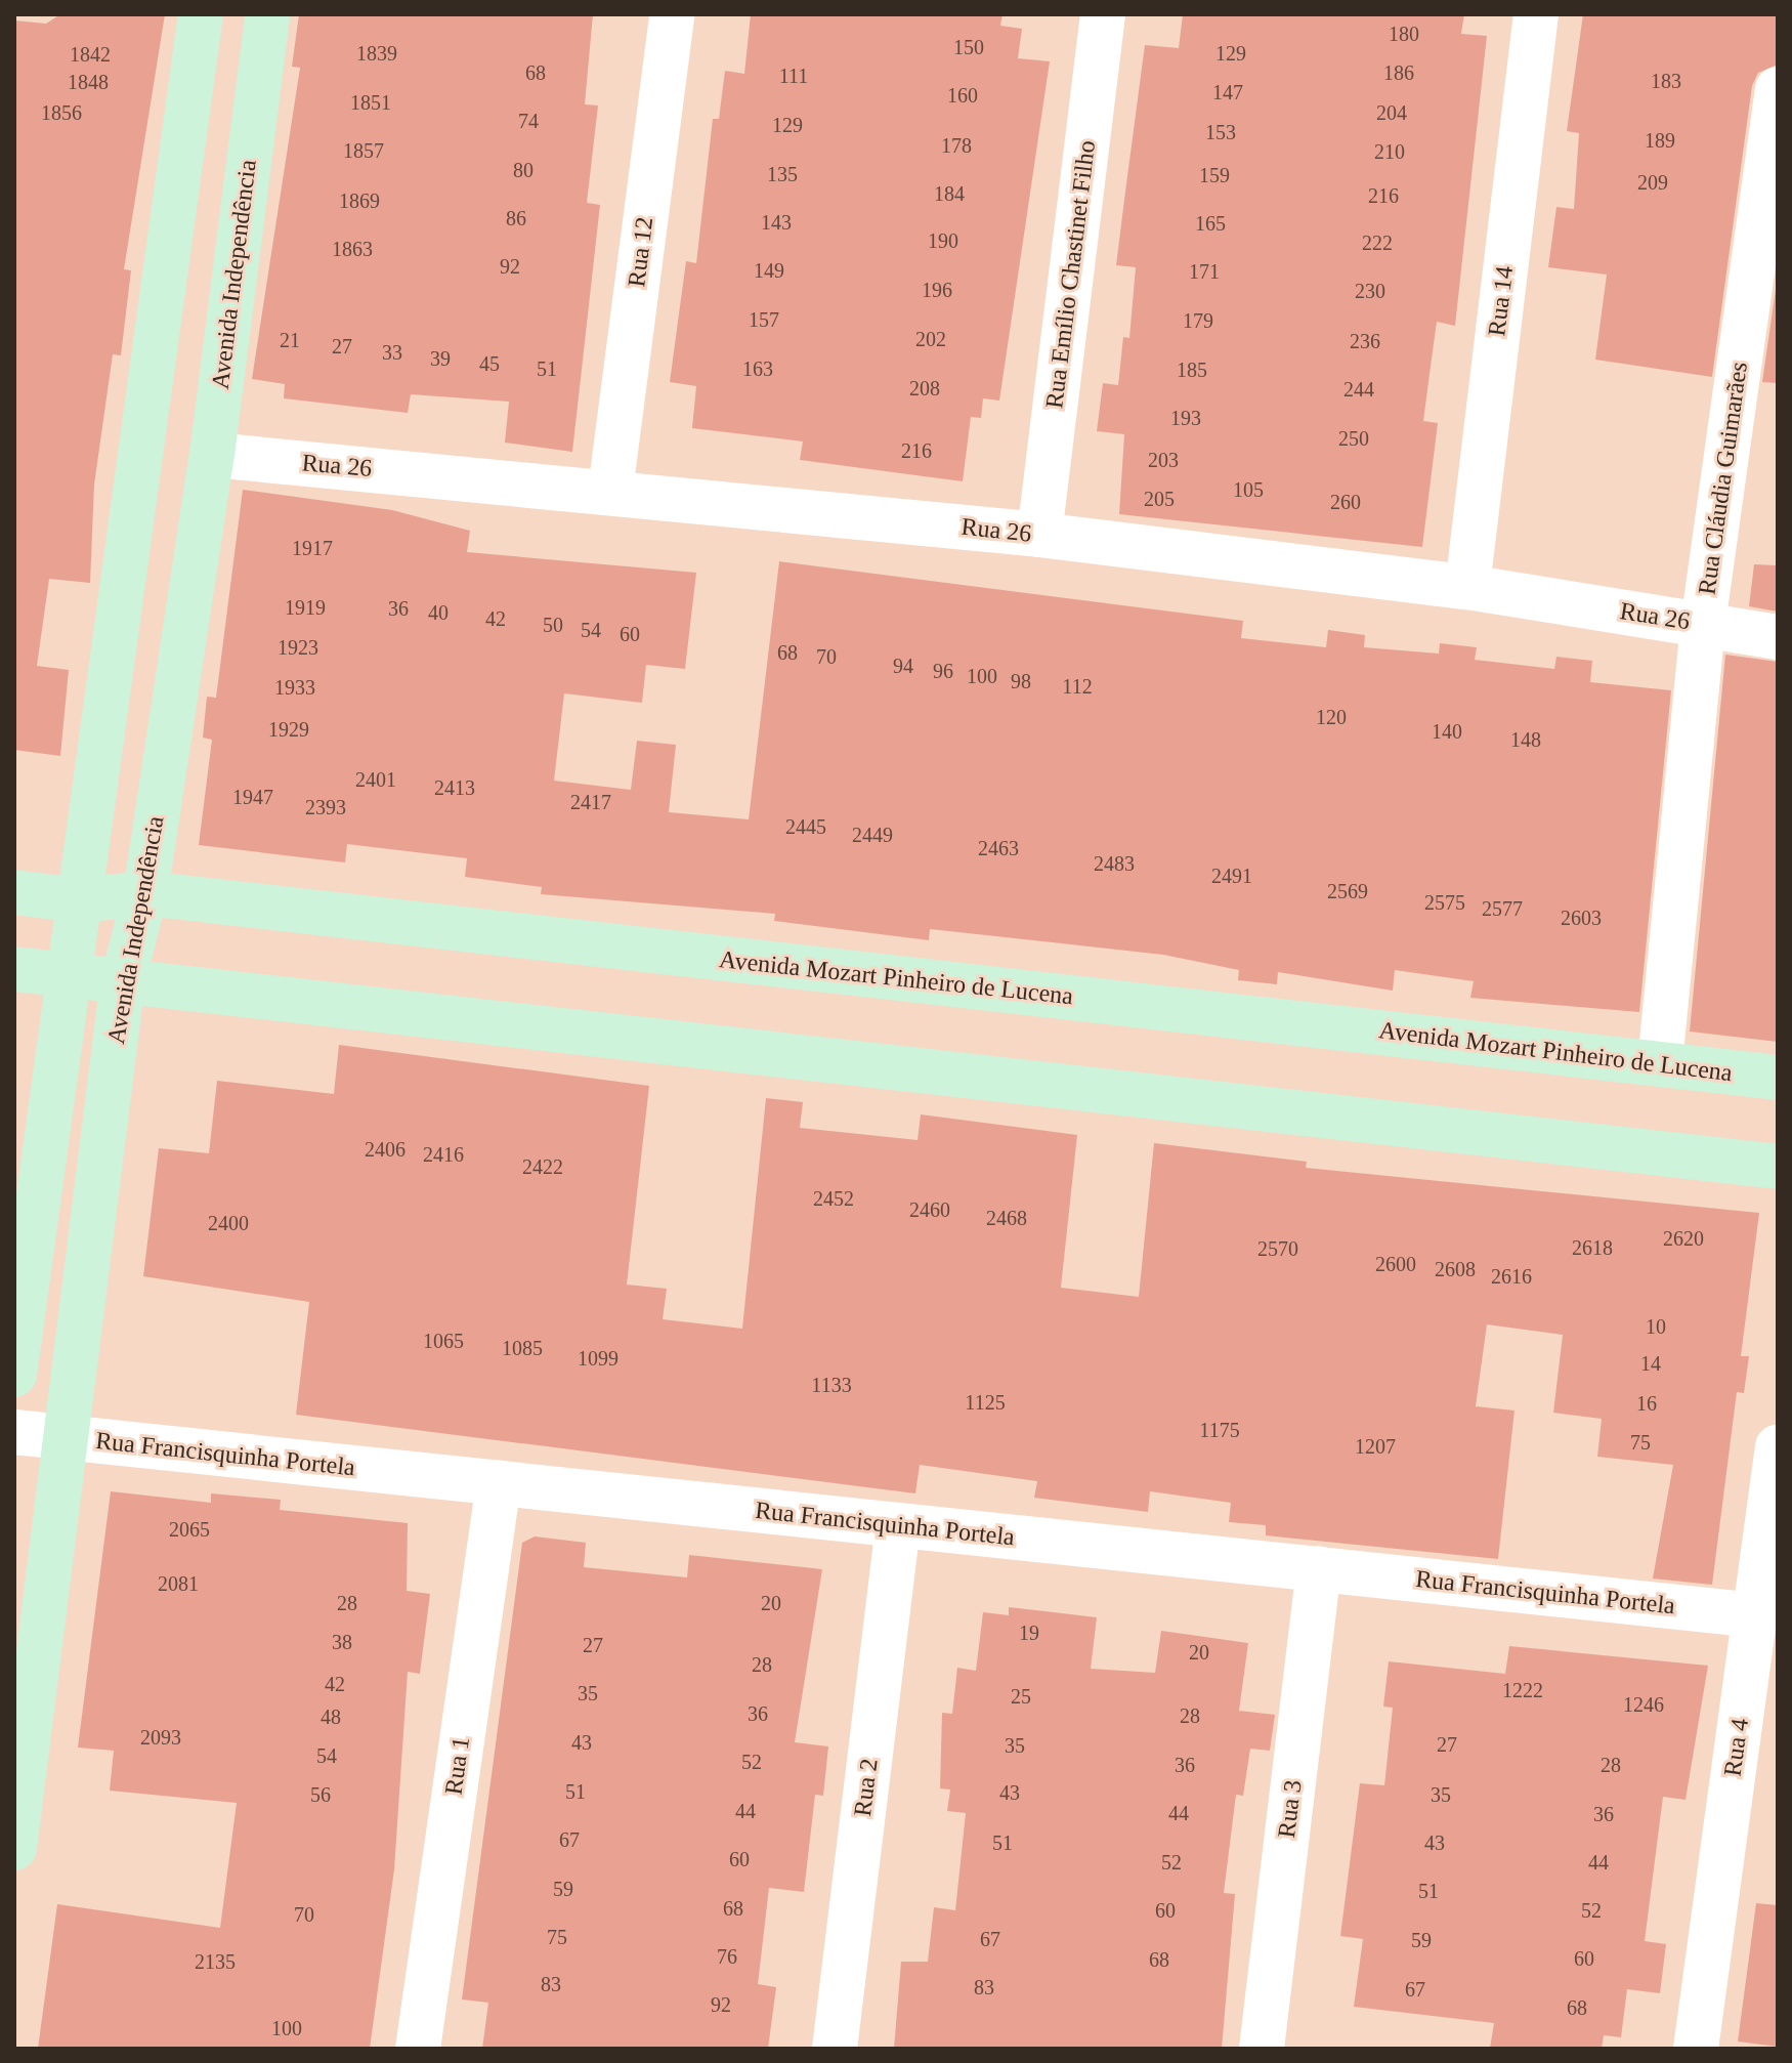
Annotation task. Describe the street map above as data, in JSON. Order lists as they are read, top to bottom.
{
  "streets": {
    "main road": ["Avenida Independência", "Avenida Mozart Pinheiro de Lucena"],
    "street": [
      "Rua 12",
      "Rua Emílio Chastinet Filho",
      "Rua 14",
      "Rua 26",
      "Rua Cláudia Guimarães",
      "Rua Francisquinha Portela",
      "Rua 4",
      "Rua 1",
      "Rua 2",
      "Rua 3"
    ]
  },
  "crossings": [
    ["Rua 12", "Rua 26"],
    ["Avenida Independência", "Rua 26"],
    ["Avenida Independência", "Avenida Mozart Pinheiro de Lucena"],
    ["Avenida Independência", "Rua Francisquinha Portela"],
    ["Rua Emílio Chastinet Filho", "Rua 26"],
    ["Rua 14", "Rua 26"],
    ["Rua 26", "Rua Cláudia Guimarães"],
    ["Rua Cláudia Guimarães", "Avenida Mozart Pinheiro de Lucena"],
    ["Rua Francisquinha Portela", "Rua 4"],
    ["Rua Francisquinha Portela", "Rua 1"],
    ["Rua Francisquinha Portela", "Rua 2"],
    ["Rua Francisquinha Portela", "Rua 3"]
  ],
  "house_numbers": [
    "180",
    "150",
    "1839",
    "129",
    "1842",
    "68",
    "186",
    "111",
    "183",
    "1848",
    "147",
    "160",
    "1851",
    "1856",
    "204",
    "74",
    "129",
    "153",
    "189",
    "178",
    "1857",
    "210",
    "80",
    "135",
    "159",
    "209",
    "184",
    "216",
    "1869",
    "86",
    "143",
    "165",
    "190",
    "222",
    "1863",
    "92",
    "149",
    "171",
    "196",
    "230",
    "157",
    "179",
    "202",
    "21",
    "236",
    "27",
    "33",
    "39",
    "45",
    "51",
    "163",
    "185",
    "208",
    "244",
    "193",
    "250",
    "216",
    "203",
    "105",
    "205",
    "260",
    "1917",
    "1919",
    "36",
    "40",
    "42",
    "50",
    "54",
    "60",
    "1923",
    "68",
    "70",
    "94",
    "96",
    "100",
    "98",
    "112",
    "1933",
    "120",
    "1929",
    "140",
    "148",
    "2401",
    "2413",
    "1947",
    "2417",
    "2393",
    "2445",
    "2449",
    "2463",
    "2483",
    "2491",
    "2569",
    "2575",
    "2577",
    "2603",
    "2406",
    "2416",
    "2422",
    "2452",
    "2460",
    "2468",
    "2400",
    "2620",
    "2618",
    "2570",
    "2600",
    "2608",
    "2616",
    "10",
    "1065",
    "1085",
    "1099",
    "14",
    "1133",
    "1125",
    "16",
    "1175",
    "75",
    "1207",
    "2065",
    "2081",
    "28",
    "20",
    "19",
    "38",
    "27",
    "20",
    "28",
    "42",
    "1222",
    "35",
    "25",
    "1246",
    "36",
    "28",
    "48",
    "2093",
    "43",
    "27",
    "35",
    "54",
    "52",
    "36",
    "28",
    "51",
    "43",
    "56",
    "35",
    "44",
    "44",
    "36",
    "67",
    "51",
    "43",
    "60",
    "52",
    "44",
    "59",
    "51",
    "68",
    "60",
    "52",
    "70",
    "75",
    "67",
    "59",
    "76",
    "60",
    "68",
    "2135",
    "83",
    "83",
    "67",
    "92",
    "68",
    "100"
  ]
}
